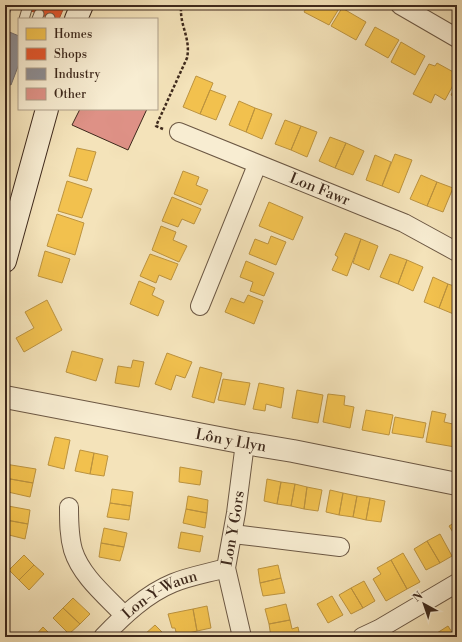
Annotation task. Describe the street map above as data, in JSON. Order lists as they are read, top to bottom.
{
  "streets": {
    "street": [
      "Lon Fawr",
      "Lôn y Llyn",
      "Lon Y Gors",
      "Lon-Y-Waun"
    ]
  },
  "crossings": [
    ["Lôn y Llyn", "Lon Y Gors"],
    ["Lon Y Gors", "Lon-Y-Waun"]
  ],
  "legend": [
    "Homes",
    "Shops",
    "Industry",
    "Other"
  ],
  "north": "top left"
}
